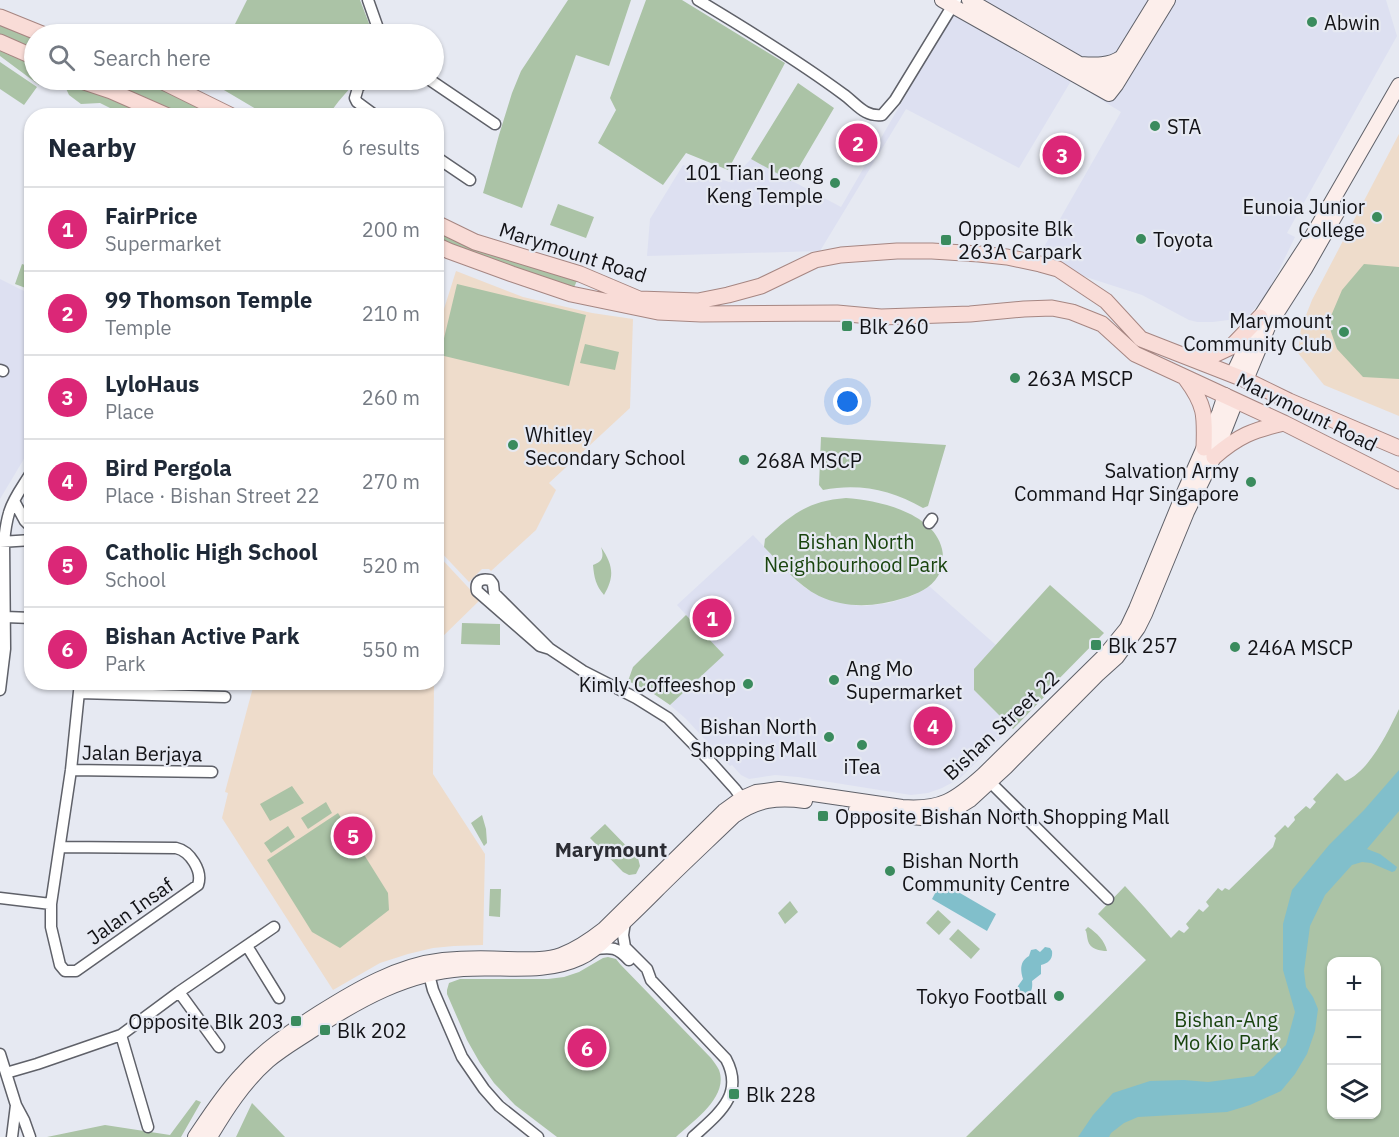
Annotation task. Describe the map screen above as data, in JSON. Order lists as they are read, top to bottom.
{
  "streets": {
    "main road": ["Marymount Road", "Bishan Street 22"],
    "street": ["Jalan Berjaya", "Jalan Insaf"]
  },
  "crossings": [
    ["Marymount Road", "Bishan Street 22"],
    ["Jalan Berjaya", "Jalan Insaf"]
  ],
  "districts": ["Marymount"],
  "parks": ["Bishan North Neighbourhood Park", "Bishan-Ang Mo Kio Park"],
  "places": {
    "other": [
      "Abwin",
      "STA",
      "101 Tian Leong Keng Temple",
      "Eunoia Junior College",
      "Toyota",
      "Marymount Community Club",
      "263A MSCP",
      "Whitley Secondary School",
      "268A MSCP",
      "Salvation Army Command Hqr Singapore",
      "246A MSCP",
      "Ang Mo Supermarket",
      "Kimly Coffeeshop",
      "Bishan North Shopping Mall",
      "iTea",
      "Bishan North Community Centre",
      "Tokyo Football"
    ],
    "transit": [
      "Opposite Blk 263A Carpark",
      "Blk 260",
      "Blk 257",
      "Opposite Bishan North Shopping Mall",
      "Opposite Blk 203",
      "Blk 202",
      "Blk 228"
    ]
  },
  "page": {
    "search": "Search here",
    "heading": ["Nearby", "6 results"],
    "pins": [
      "2",
      "3",
      "1",
      "4",
      "5",
      "6"
    ],
    "list": [
      {
        "mark": "1",
        "name": "FairPrice",
        "note": "Supermarket",
        "value": "200 m"
      },
      {
        "mark": "2",
        "name": "99 Thomson Temple",
        "note": "Temple",
        "value": "210 m"
      },
      {
        "mark": "3",
        "name": "LyloHaus",
        "note": "Place",
        "value": "260 m"
      },
      {
        "mark": "4",
        "name": "Bird Pergola",
        "note": "Place · Bishan Street 22",
        "value": "270 m"
      },
      {
        "mark": "5",
        "name": "Catholic High School",
        "note": "School",
        "value": "520 m"
      },
      {
        "mark": "6",
        "name": "Bishan Active Park",
        "note": "Park",
        "value": "550 m"
      }
    ],
    "map_buttons": ["+", "−"]
  }
}
